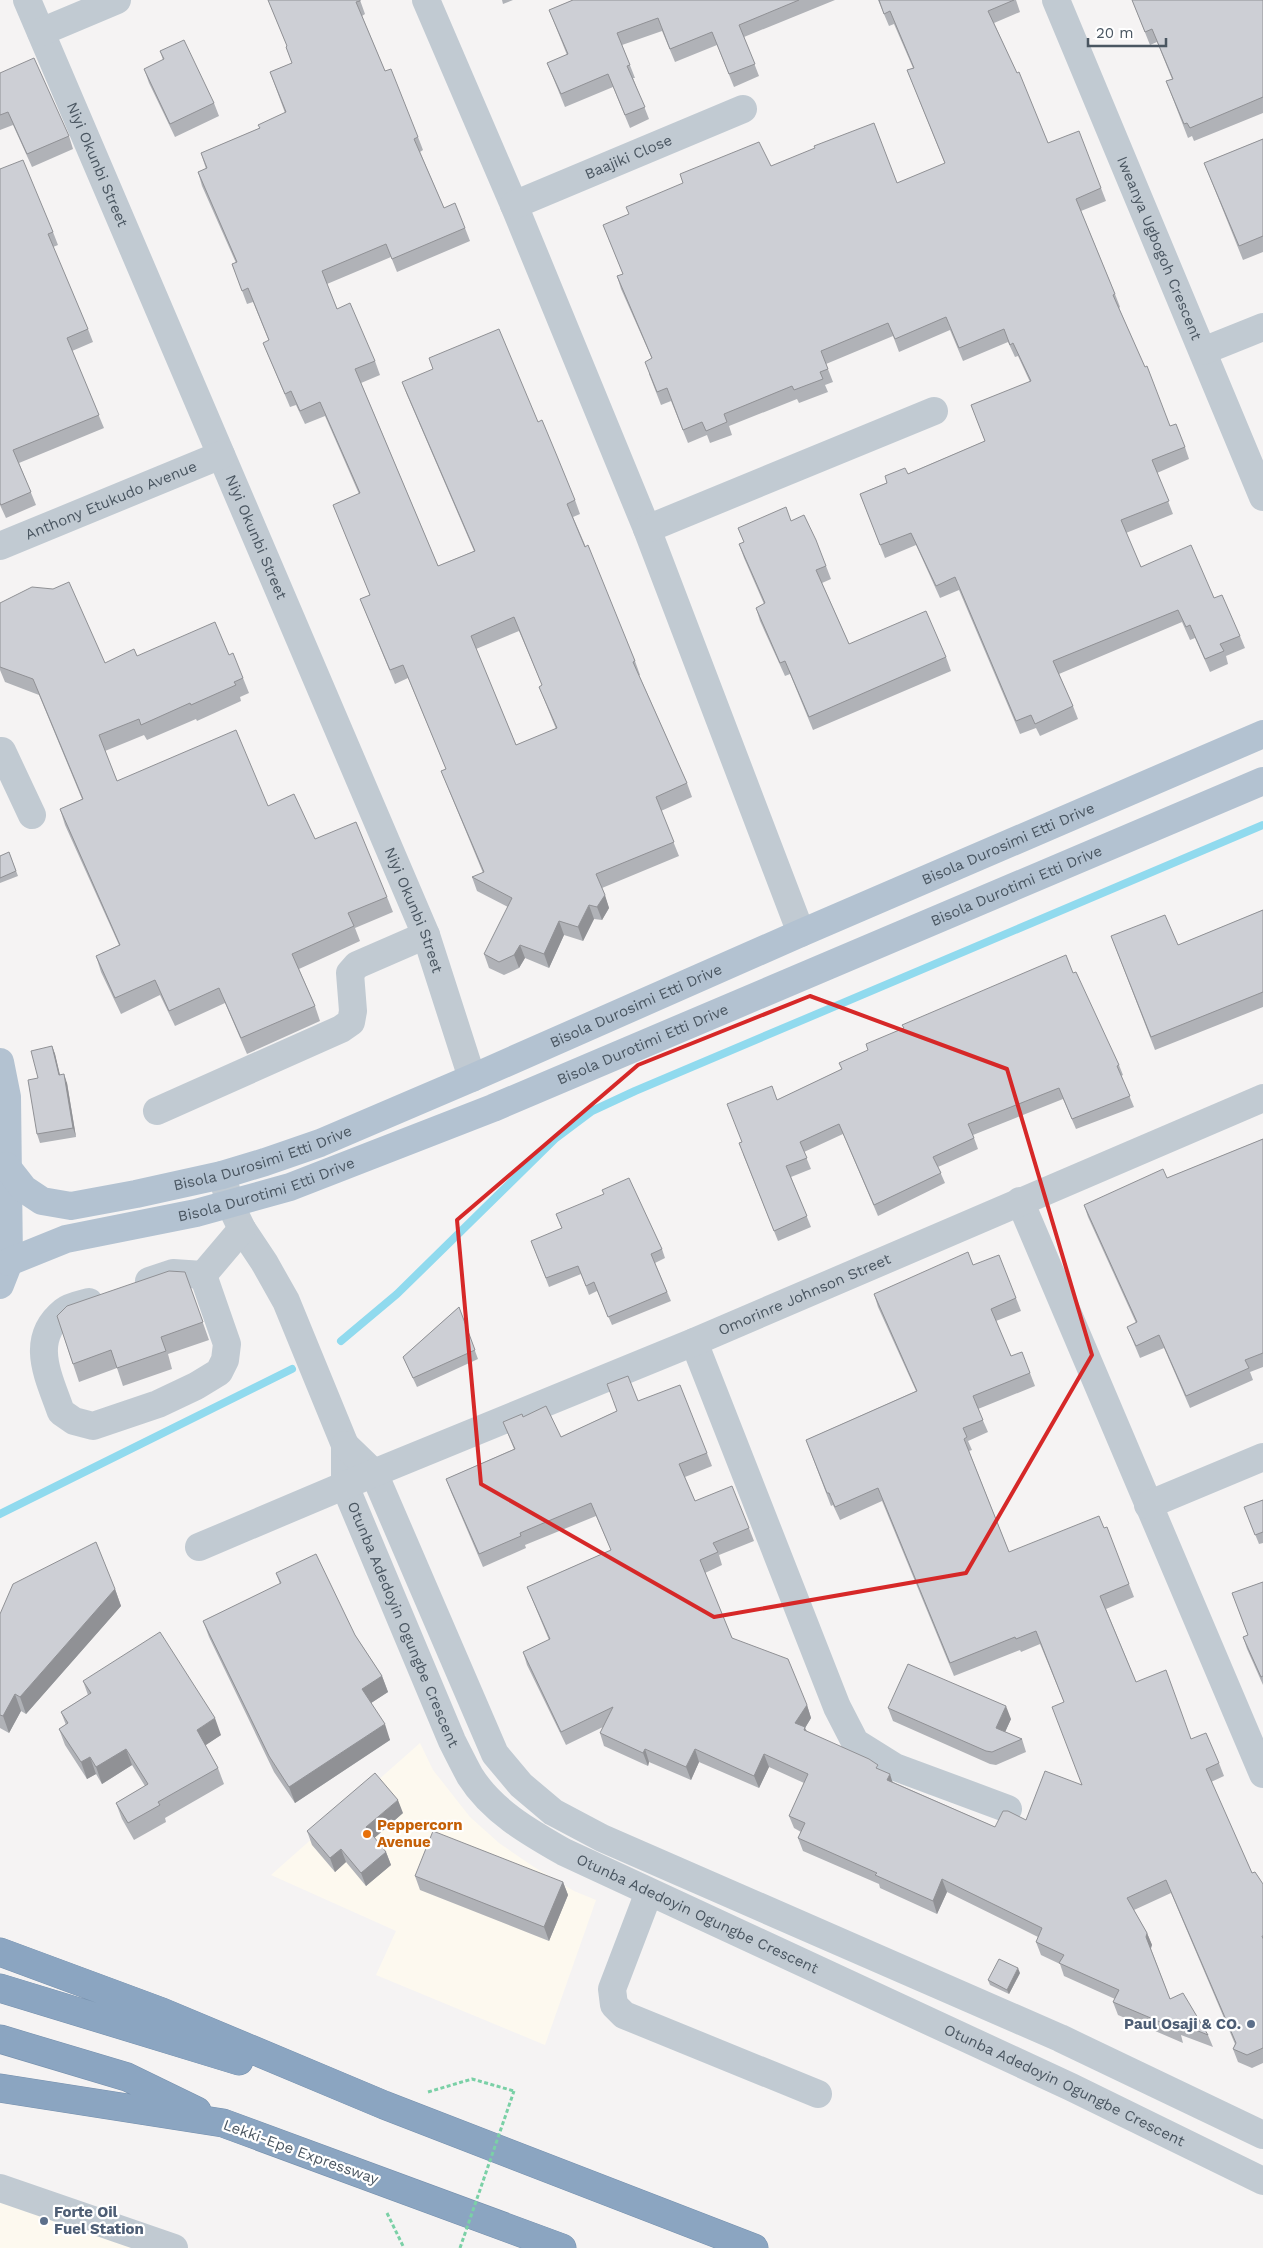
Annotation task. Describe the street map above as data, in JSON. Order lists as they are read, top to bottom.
{
  "streets": {
    "highway": ["Lekki-Epe Expressway"],
    "main road": ["Bisola Durosimi Etti Drive", "Bisola Durotimi Etti Drive"],
    "street": [
      "Baajiki Close",
      "Niyi Okunbi Street",
      "Iweanya Ugbogoh Crescent",
      "Anthony Etukudo Avenue",
      "Omorinre Johnson Street",
      "Otunba Adedoyin Ogungbe Crescent"
    ]
  },
  "crossings": [
    ["Niyi Okunbi Street", "Anthony Etukudo Avenue"],
    ["Niyi Okunbi Street", "Bisola Durosimi Etti Drive"],
    ["Bisola Durosimi Etti Drive", "Otunba Adedoyin Ogungbe Crescent"],
    ["Bisola Durotimi Etti Drive", "Otunba Adedoyin Ogungbe Crescent"],
    ["Omorinre Johnson Street", "Otunba Adedoyin Ogungbe Crescent"]
  ],
  "places": ["Peppercorn Avenue", "Paul Osaji & CO.", "Forte Oil Fuel Station"],
  "scale_bar": "20 m"
}
